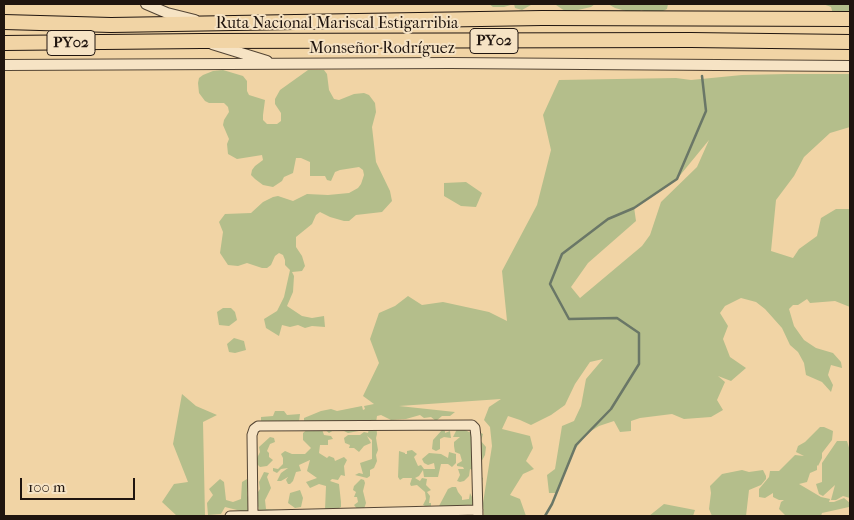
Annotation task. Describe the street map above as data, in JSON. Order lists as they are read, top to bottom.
{
  "streets": {
    "highway": ["Ruta Nacional Mariscal Estigarribia", "PY02"],
    "street": ["Monseñor Rodríguez"]
  },
  "scale_bar": "100 m"
}
